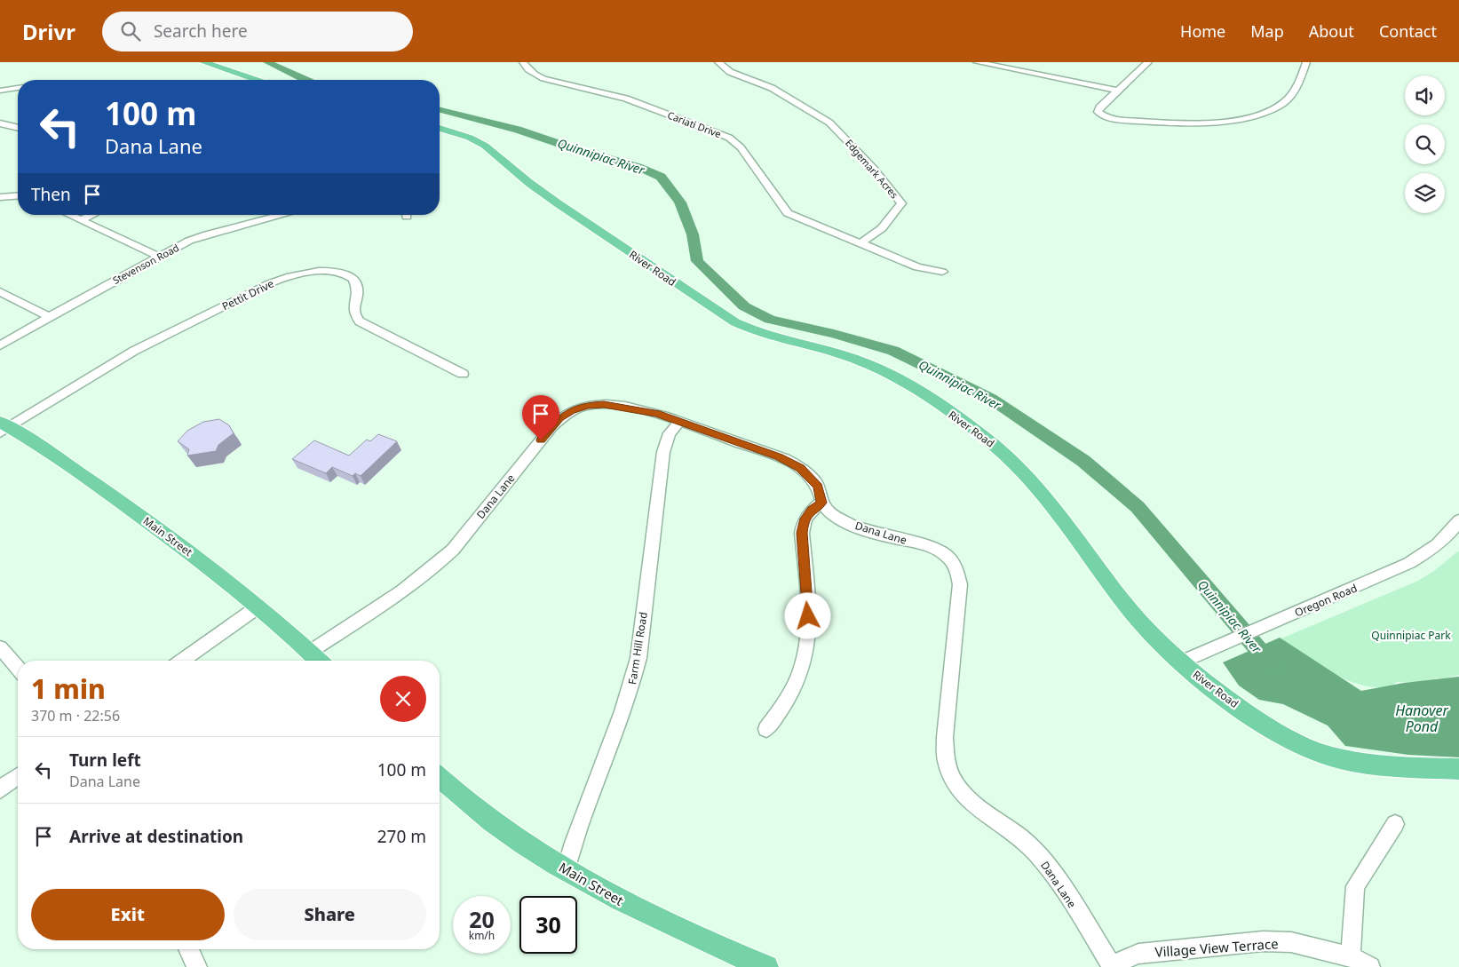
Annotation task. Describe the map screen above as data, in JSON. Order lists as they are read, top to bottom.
{
  "streets": {
    "main road": ["River Road", "Main Street"],
    "street": [
      "Cariati Drive",
      "Edgemark Acres",
      "Stevenson Road",
      "Pettit Drive",
      "Dana Lane",
      "Oregon Road",
      "Farm Hill Road",
      "Village View Terrace"
    ]
  },
  "crossings": [
    ["Cariati Drive", "Edgemark Acres"],
    ["River Road", "Oregon Road"],
    ["Pettit Drive", "Main Street"],
    ["Dana Lane", "Main Street"],
    ["Dana Lane", "Farm Hill Road"],
    ["Dana Lane", "Village View Terrace"],
    ["Main Street", "Farm Hill Road"]
  ],
  "water": ["Quinnipiac River", "Hanover Pond"],
  "parks": ["Quinnipiac Park"],
  "page": {
    "header": "Drivr",
    "search": "Search here",
    "nav": [
      "Home",
      "Map",
      "About",
      "Contact"
    ],
    "turn": ["100 m", "Dana Lane"],
    "then": "Then",
    "heading": ["1 min", "370 m · 22:56"],
    "list": [
      {
        "name": "Turn left",
        "note": "Dana Lane",
        "value": "100 m"
      },
      {
        "name": "Arrive at destination",
        "value": "270 m"
      }
    ],
    "buttons": ["Exit", "Share"],
    "speed": "20 km/h",
    "limit": "30"
  }
}
